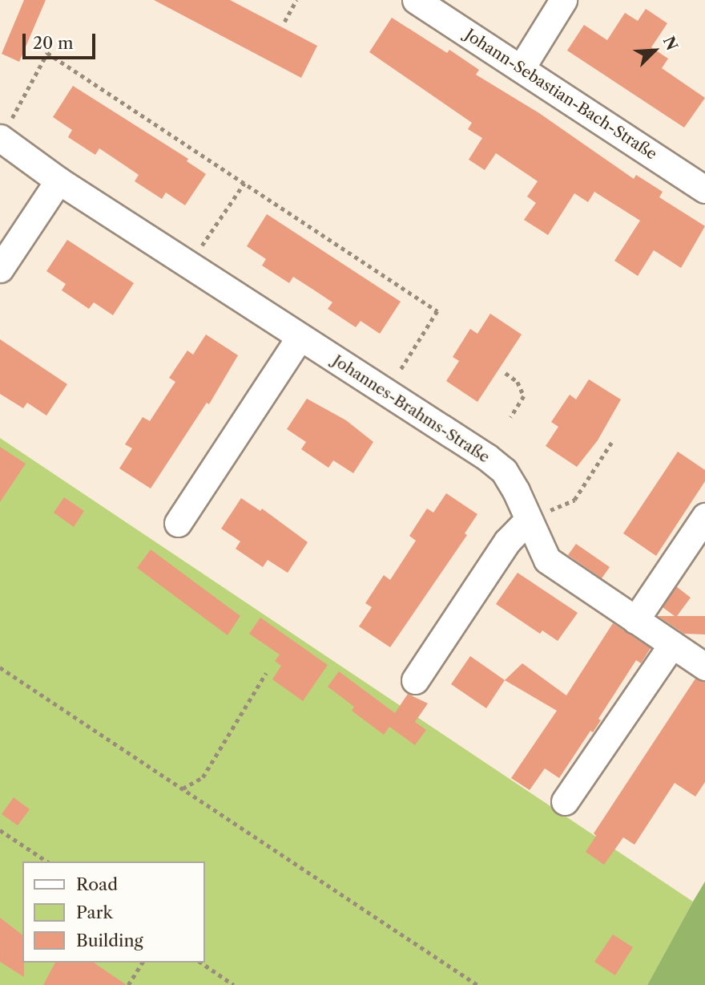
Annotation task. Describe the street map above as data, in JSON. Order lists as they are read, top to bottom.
{
  "streets": {
    "street": ["Johann-Sebastian-Bach-Straße", "Johannes-Brahms-Straße"]
  },
  "legend": ["Road", "Park", "Building"],
  "scale_bar": "20 m",
  "north": "top right"
}
